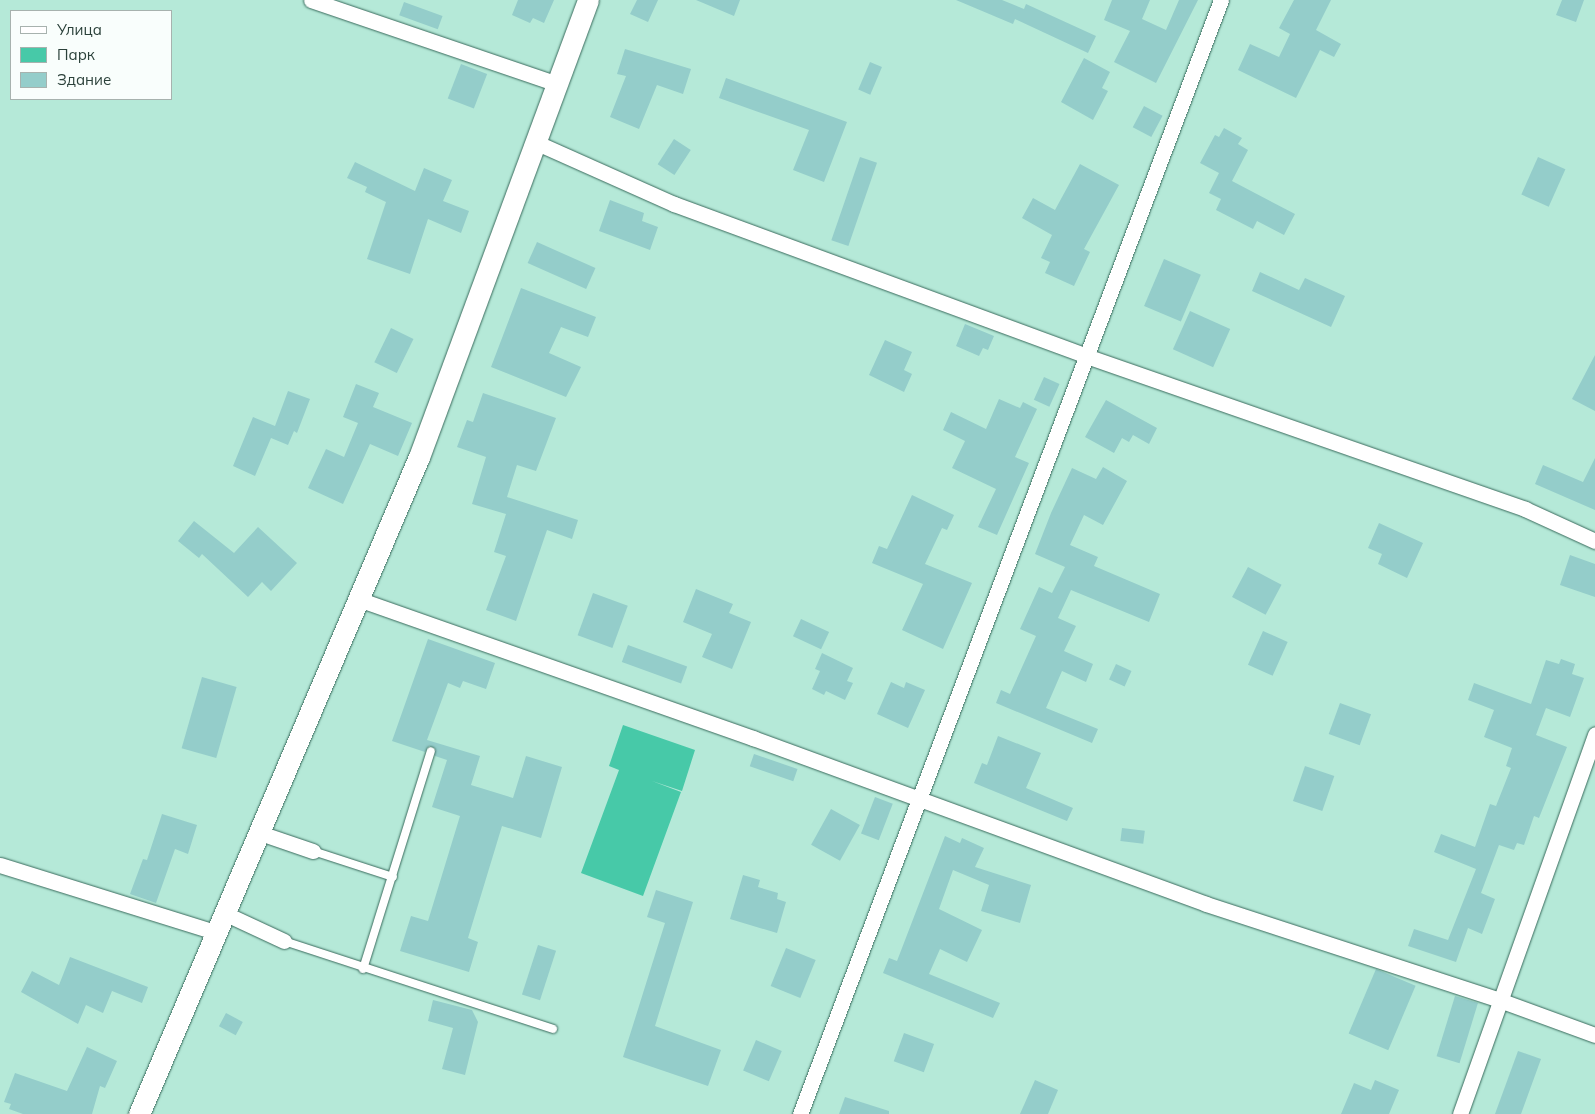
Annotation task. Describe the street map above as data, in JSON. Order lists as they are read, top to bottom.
{
  "legend": ["Улица", "Парк", "Здание"]
}
